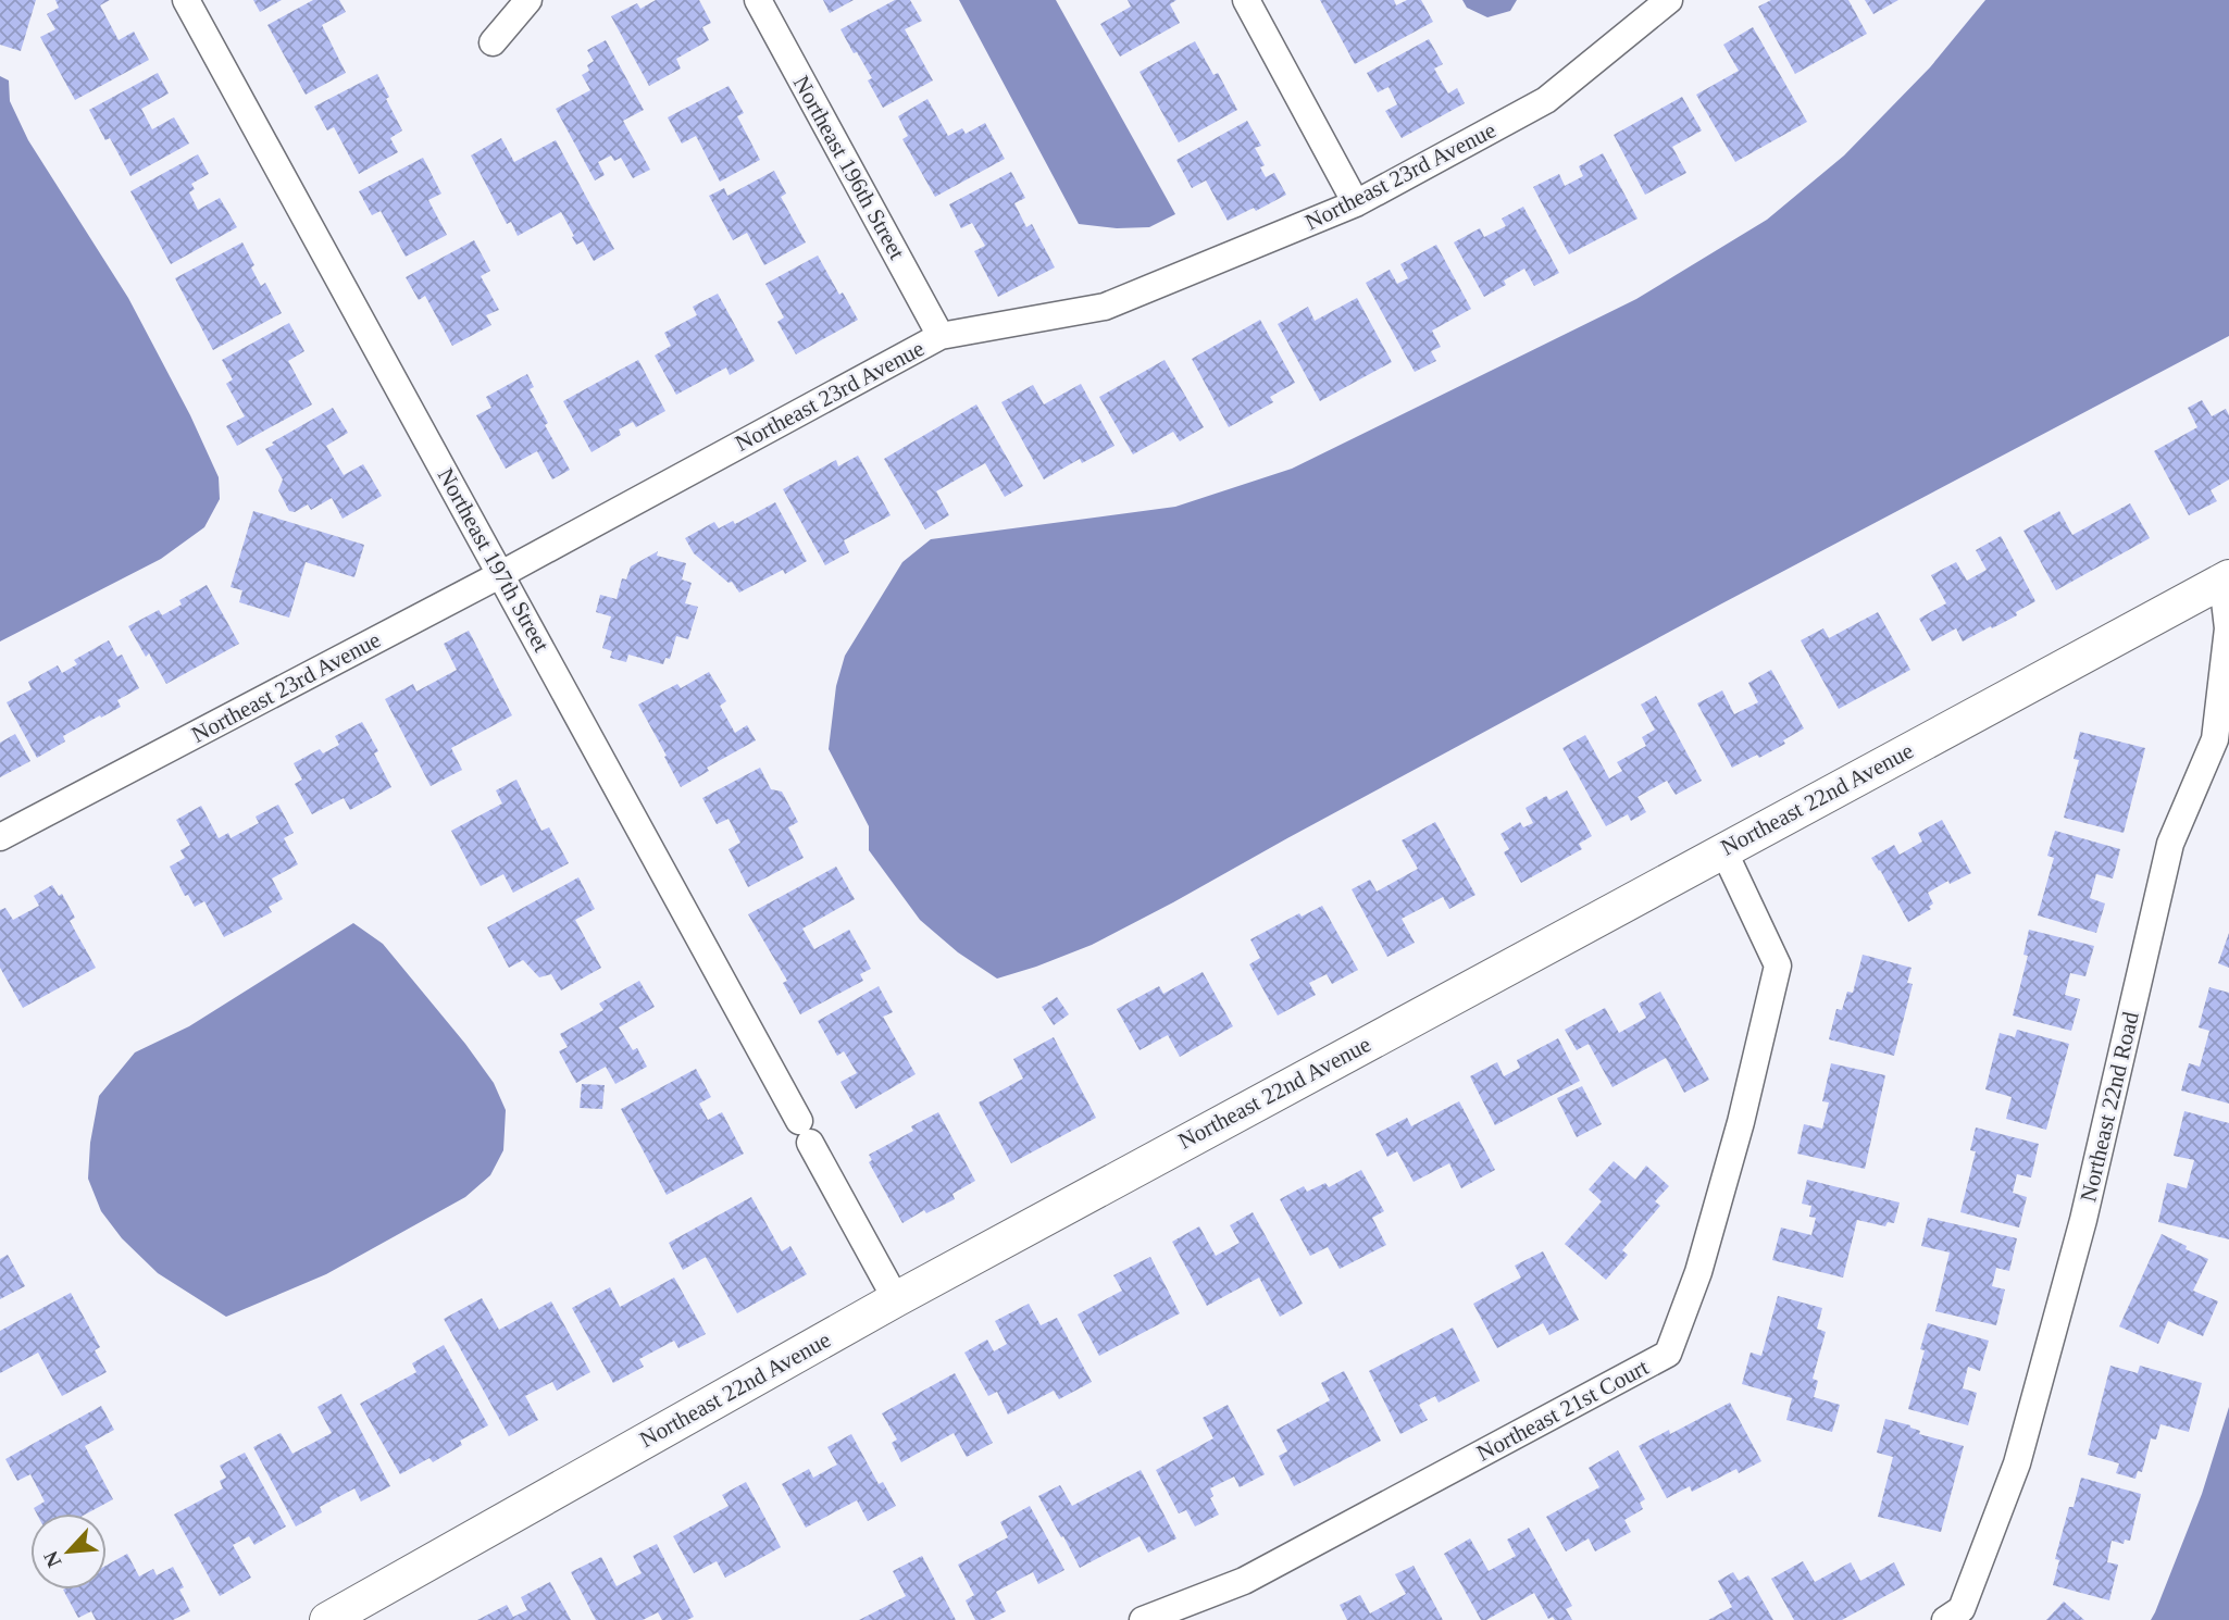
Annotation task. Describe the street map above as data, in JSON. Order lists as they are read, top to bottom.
{
  "streets": {
    "street": [
      "Northeast 196th Street",
      "Northeast 23rd Avenue",
      "Northeast 197th Street",
      "Northeast 22nd Avenue",
      "Northeast 22nd Road",
      "Northeast 21st Court"
    ]
  },
  "crossings": [
    ["Northeast 196th Street", "Northeast 23rd Avenue"],
    ["Northeast 23rd Avenue", "Northeast 197th Street"],
    ["Northeast 197th Street", "Northeast 22nd Avenue"],
    ["Northeast 22nd Avenue", "Northeast 22nd Road"],
    ["Northeast 22nd Avenue", "Northeast 21st Court"]
  ],
  "north": "bottom left"
}
